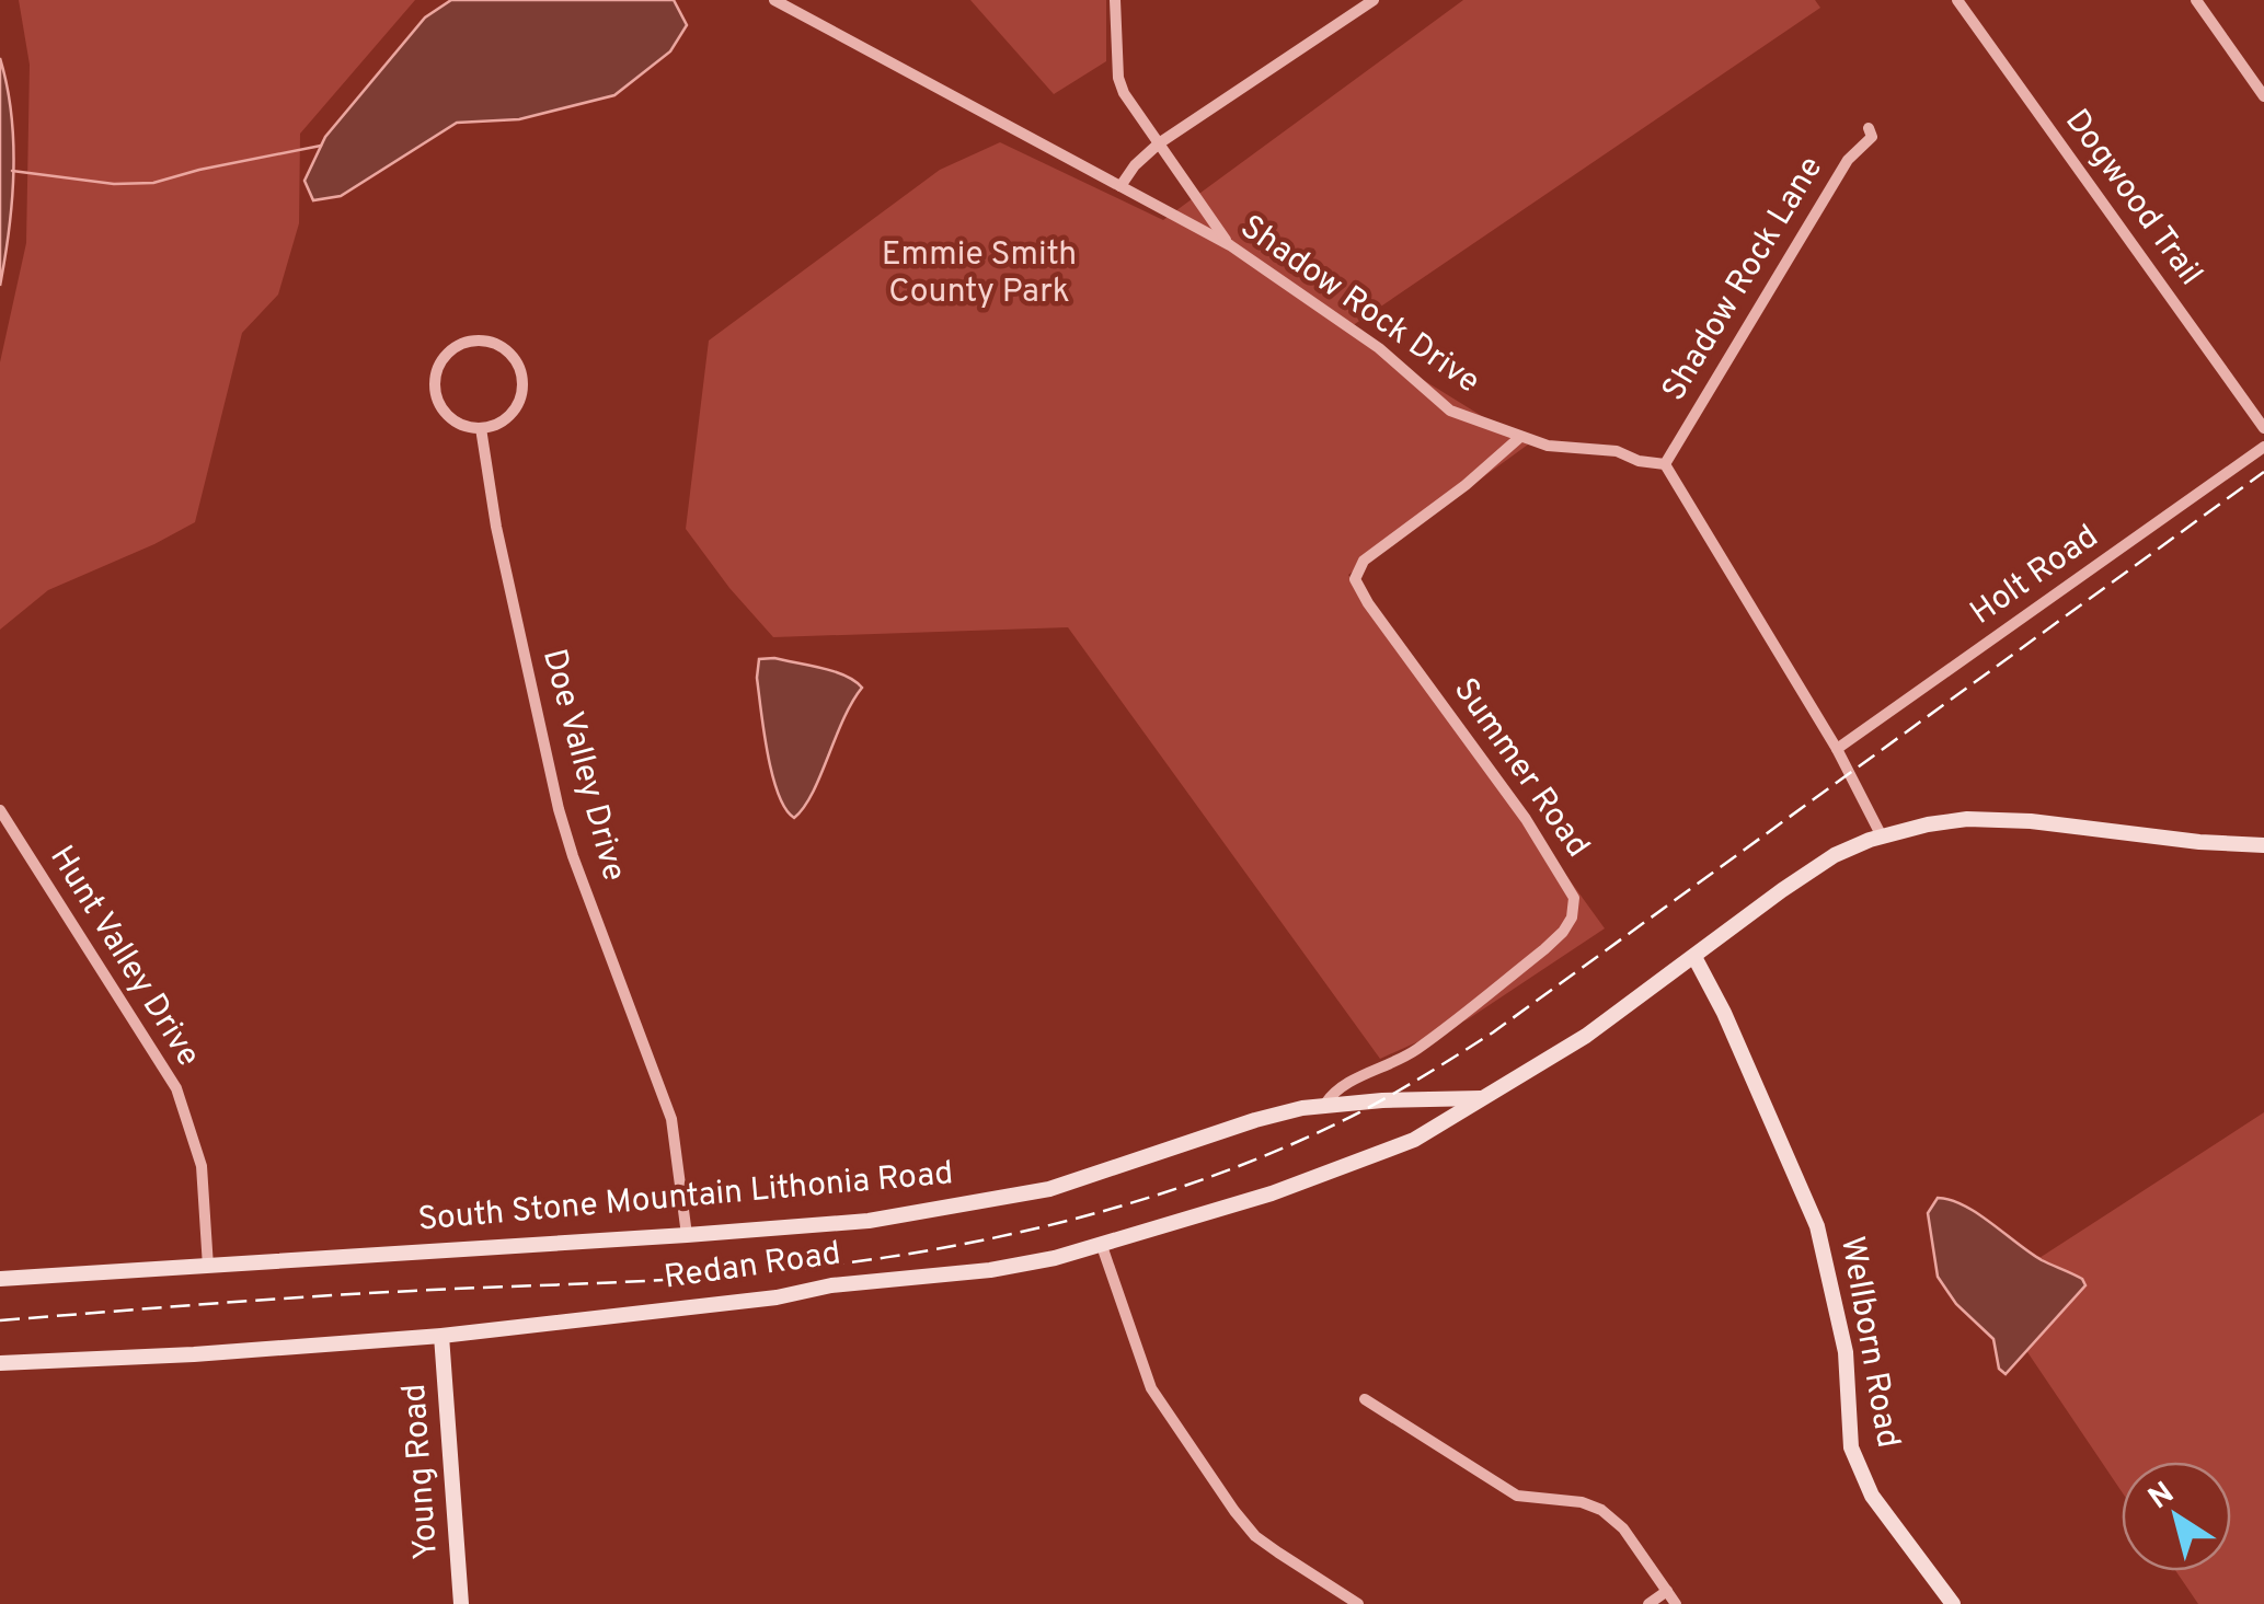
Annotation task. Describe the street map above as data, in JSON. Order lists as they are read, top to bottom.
{
  "streets": {
    "main road": [
      "South Stone Mountain Lithonia Road",
      "Redan Road",
      "Wellborn Road",
      "Young Road"
    ],
    "street": [
      "Dogwood Trail",
      "Shadow Rock Lane",
      "Shadow Rock Drive",
      "Holt Road",
      "Doe Valley Drive",
      "Summer Road",
      "Hunt Valley Drive"
    ]
  },
  "crossings": [
    ["Shadow Rock Lane", "Shadow Rock Drive"],
    ["Shadow Rock Drive", "Summer Road"],
    ["Doe Valley Drive", "South Stone Mountain Lithonia Road"],
    ["Summer Road", "South Stone Mountain Lithonia Road"],
    ["Hunt Valley Drive", "South Stone Mountain Lithonia Road"],
    ["South Stone Mountain Lithonia Road", "Redan Road"],
    ["South Stone Mountain Lithonia Road", "Wellborn Road"],
    ["Redan Road", "Young Road"]
  ],
  "parks": ["Emmie Smith County Park"],
  "north": "top left"
}
